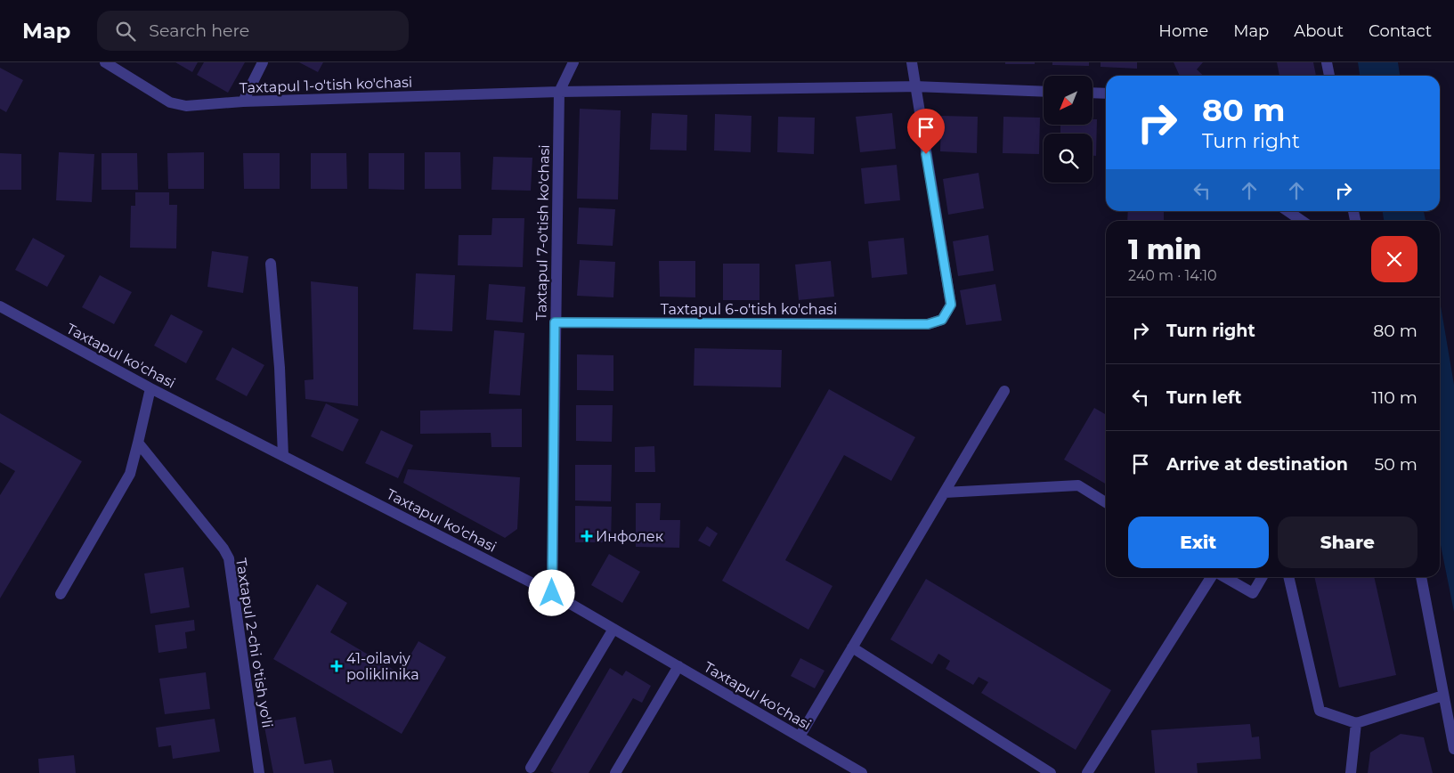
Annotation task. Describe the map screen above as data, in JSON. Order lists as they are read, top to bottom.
{
  "streets": {
    "street": [
      "Taxtapul 1-o'tish ko'chasi",
      "Taxtapul 7-o'tish ko'chasi",
      "Taxtapul 6-o'tish ko'chasi",
      "Taxtapul ko'chasi",
      "Taxtapul 2-chi o'tish yo'li"
    ]
  },
  "crossings": [
    ["Taxtapul 1-o'tish ko'chasi", "Taxtapul 7-o'tish ko'chasi"],
    ["Taxtapul 1-o'tish ko'chasi", "Taxtapul 6-o'tish ko'chasi"],
    ["Taxtapul 7-o'tish ko'chasi", "Taxtapul 6-o'tish ko'chasi"],
    ["Taxtapul 7-o'tish ko'chasi", "Taxtapul ko'chasi"]
  ],
  "places": {
    "health": ["Инфолек", "41-oilaviy poliklinika"]
  },
  "north": "bottom left",
  "page": {
    "header": "Map",
    "search": "Search here",
    "nav": [
      "Home",
      "Map",
      "About",
      "Contact"
    ],
    "turn": ["80 m", "Turn right"],
    "heading": ["1 min", "240 m · 14:10"],
    "list": [
      {
        "name": "Turn right",
        "value": "80 m"
      },
      {
        "name": "Turn left",
        "value": "110 m"
      },
      {
        "name": "Arrive at destination",
        "value": "50 m"
      }
    ],
    "buttons": ["Exit", "Share"]
  }
}
